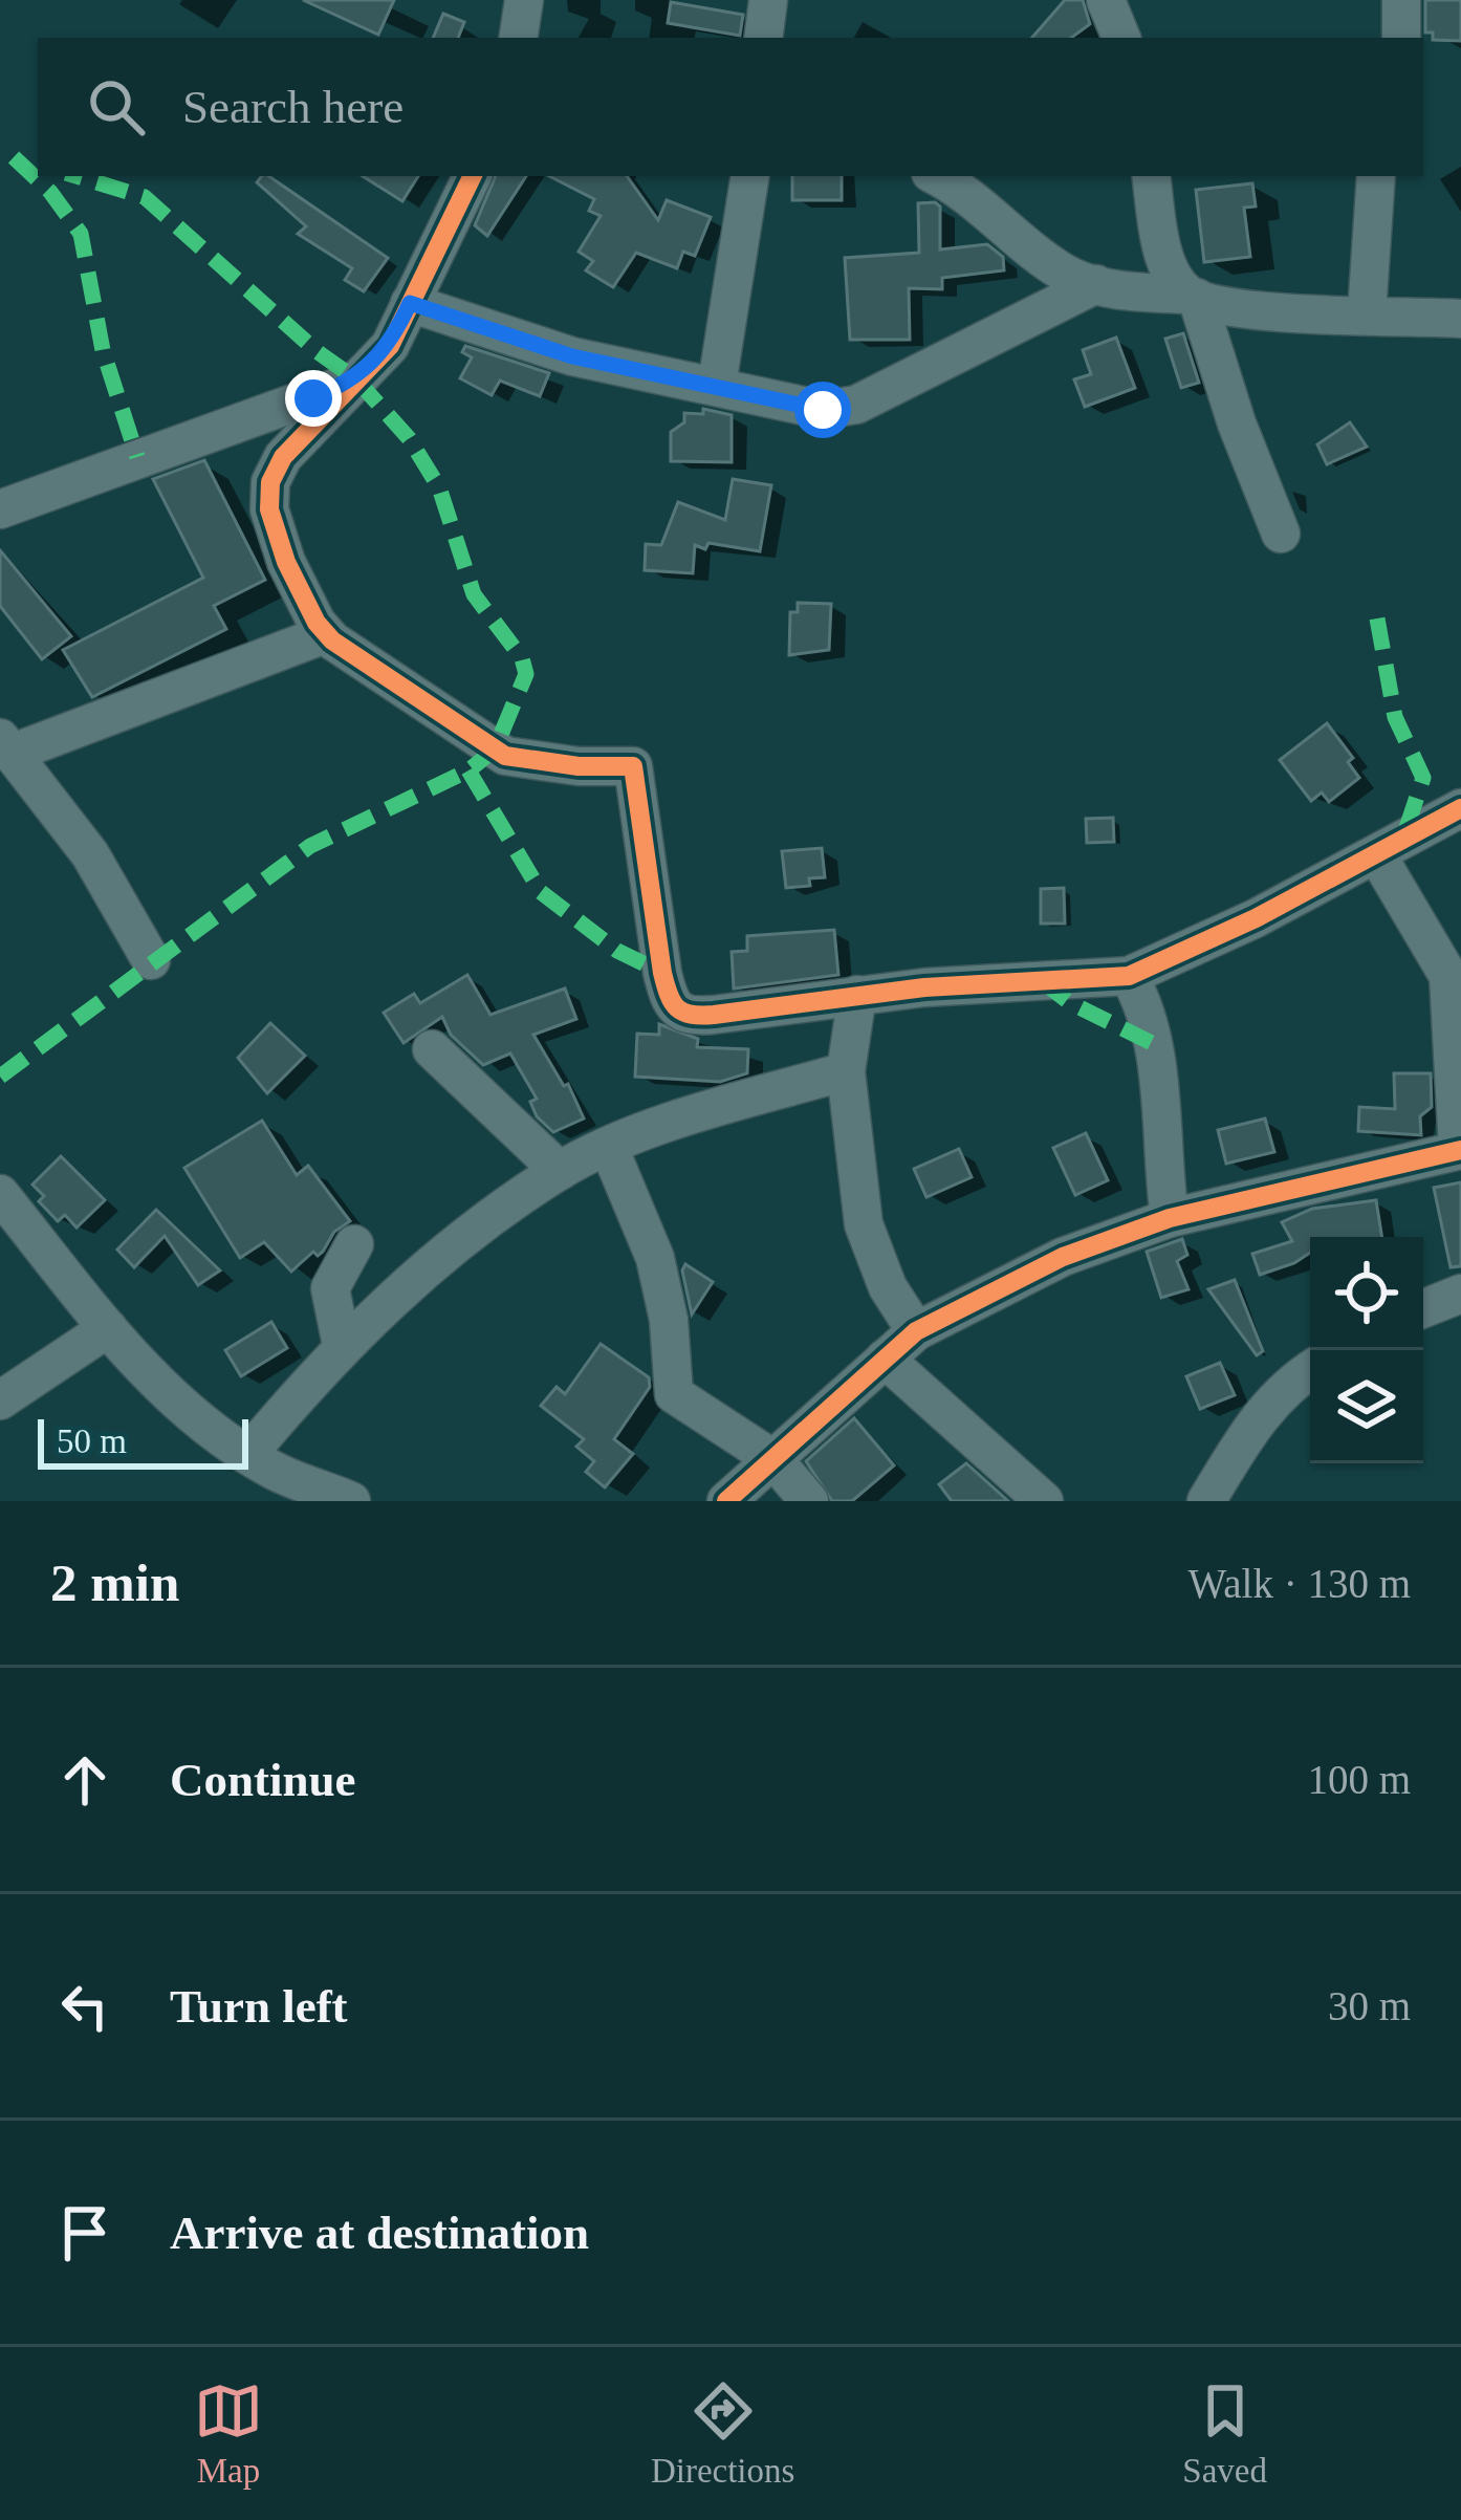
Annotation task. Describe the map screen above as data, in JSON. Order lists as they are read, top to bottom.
{
  "scale_bar": "50 m",
  "page": {
    "search": "Search here",
    "scale": "50 m",
    "heading": ["2 min", "Walk · 130 m"],
    "list": [
      ["Continue", "100 m"],
      ["Turn left", "30 m"],
      "Arrive at destination"
    ],
    "nav": ["Map", "Directions", "Saved"]
  }
}
